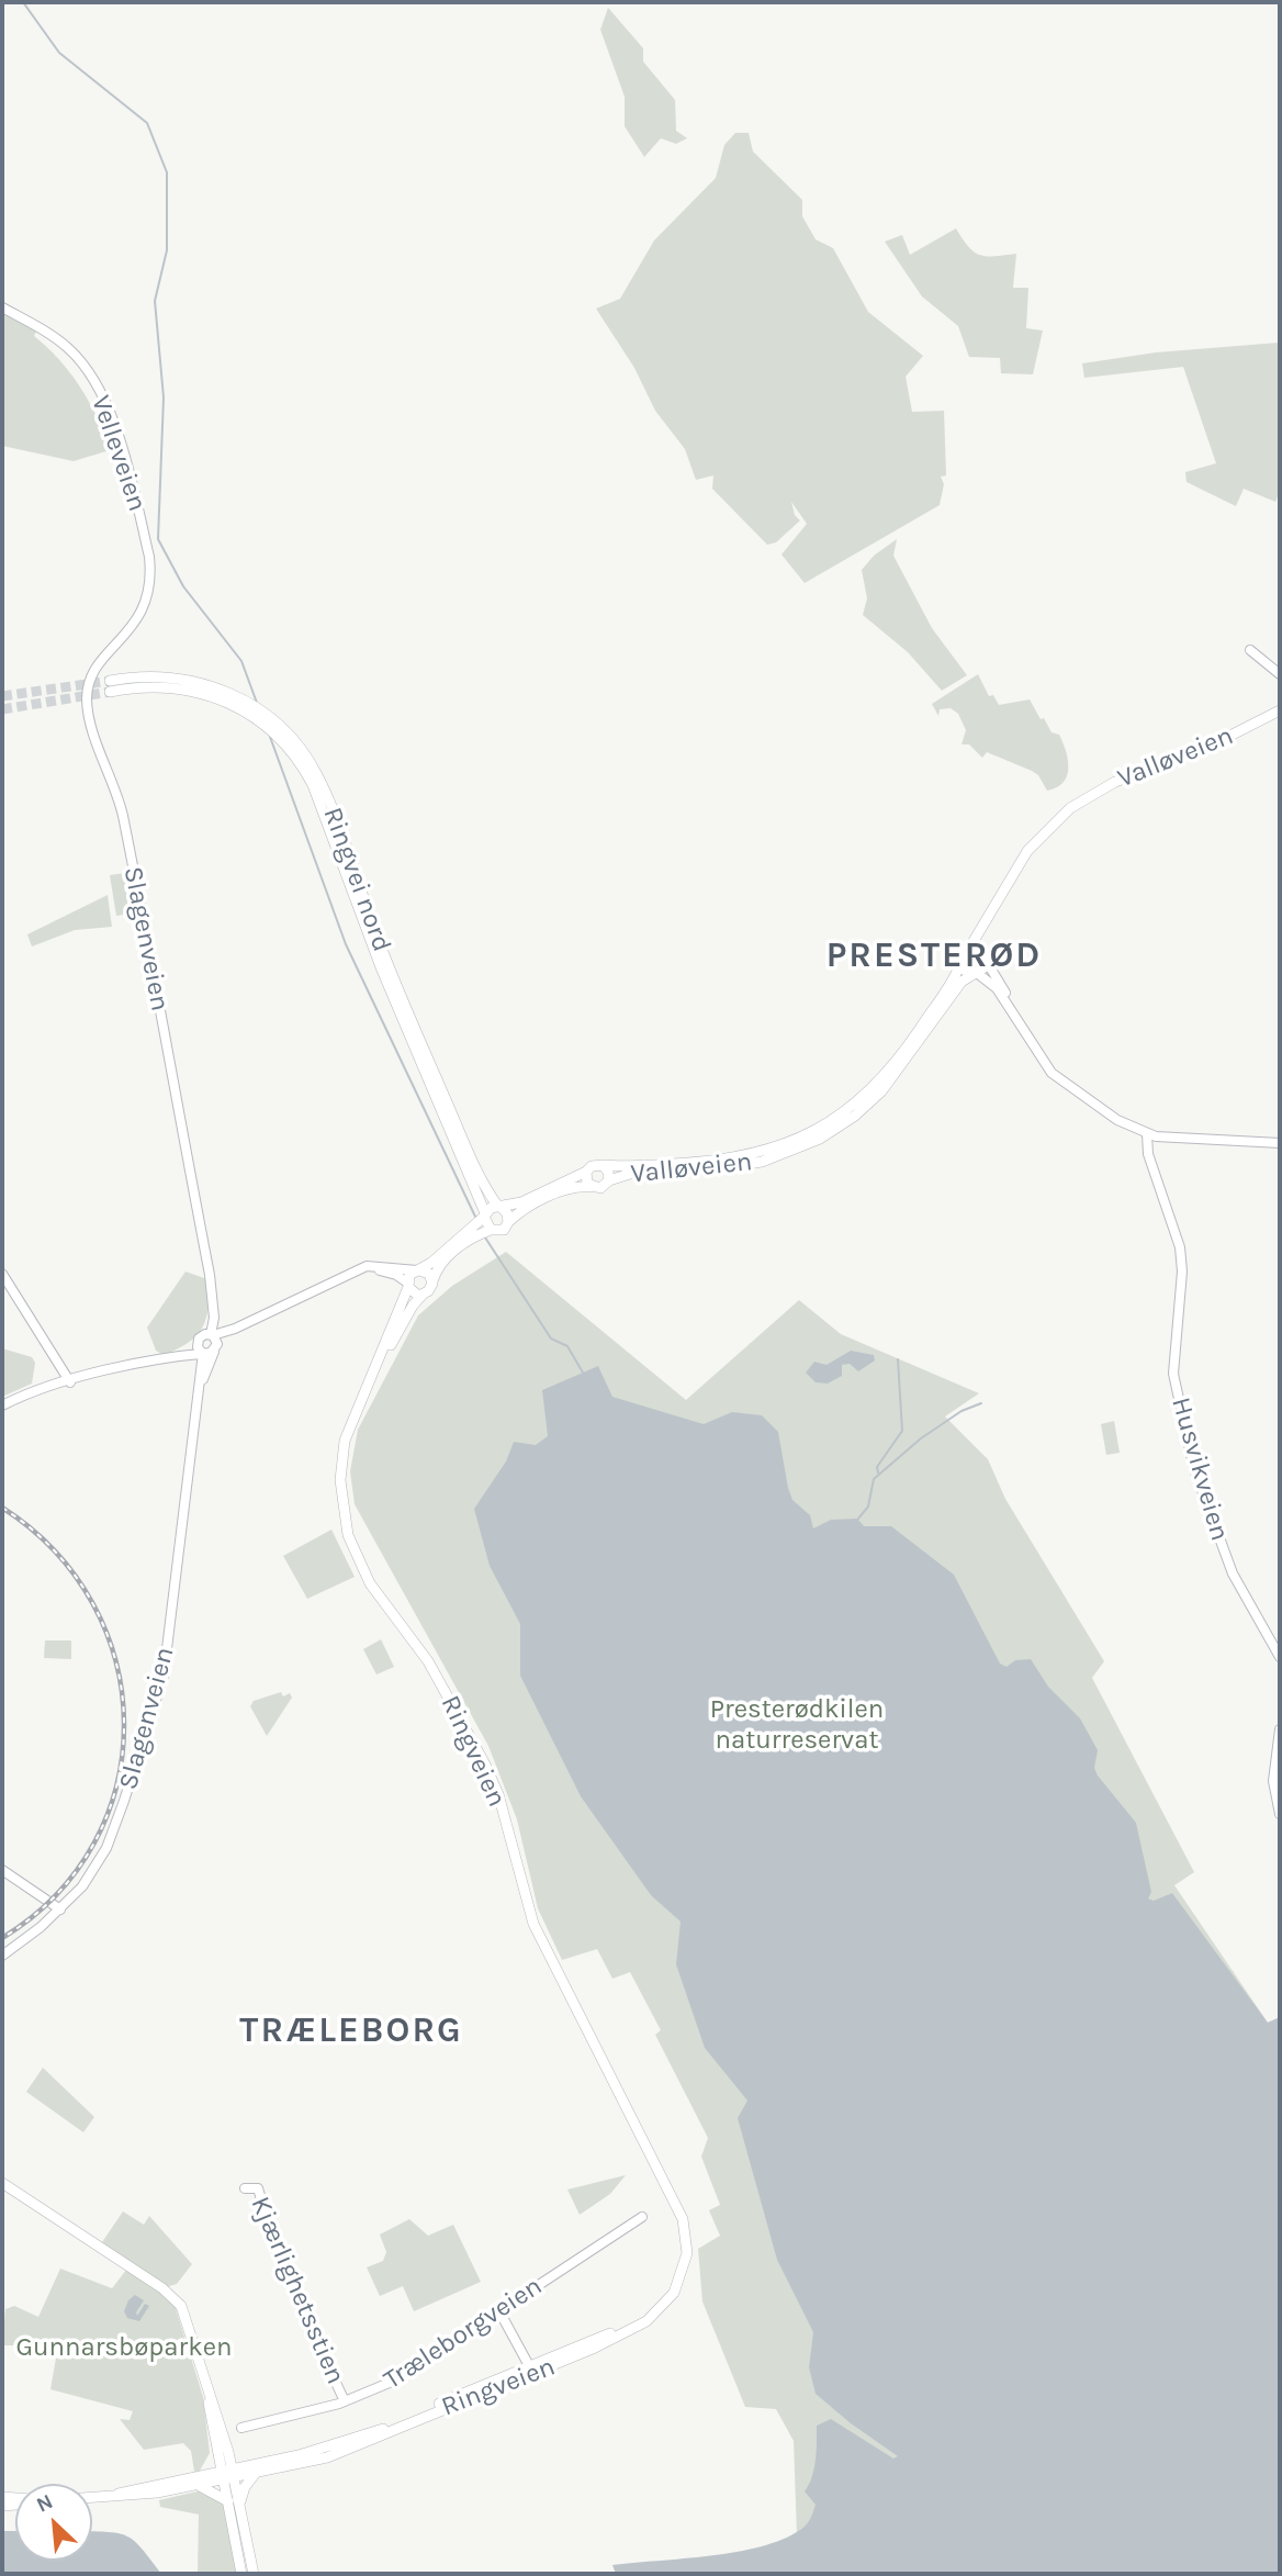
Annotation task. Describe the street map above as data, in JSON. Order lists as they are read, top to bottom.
{
  "streets": {
    "main road": [
      "Velleveien",
      "Valløveien",
      "Ringvei nord",
      "Slagenveien",
      "Husvikveien",
      "Ringveien",
      "Kjærlighetsstien",
      "Træleborgveien"
    ]
  },
  "crossings": [
    ["Velleveien", "Slagenveien"],
    ["Valløveien", "Ringvei nord"],
    ["Valløveien", "Ringveien"],
    ["Ringvei nord", "Ringveien"],
    ["Kjærlighetsstien", "Træleborgveien"]
  ],
  "districts": ["PRESTERØD", "TRÆLEBORG"],
  "parks": ["Presterødkilen naturreservat", "Gunnarsbøparken"],
  "north": "top left"
}
